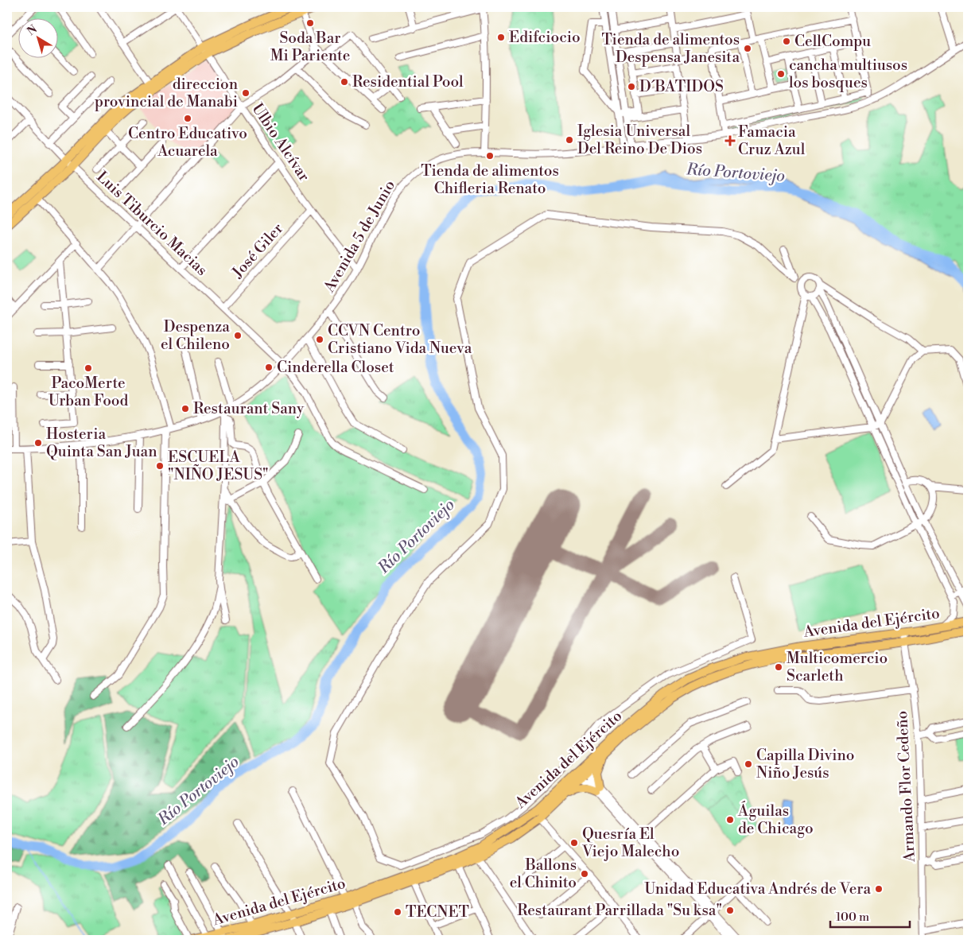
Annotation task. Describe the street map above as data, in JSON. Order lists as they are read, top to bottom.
{
  "streets": {
    "main road": ["Avenida del Ejército"],
    "street": [
      "Ulbio Alcívar",
      "Luis Tiburcio Macias",
      "Avenida 5 de Junio",
      "José Giler",
      "Armando Flor Cedeño"
    ]
  },
  "crossings": [
    ["Ulbio Alcívar", "Avenida 5 de Junio"],
    ["Ulbio Alcívar", "José Giler"],
    ["Luis Tiburcio Macias", "Avenida 5 de Junio"],
    ["Luis Tiburcio Macias", "José Giler"],
    ["Avenida del Ejército", "Armando Flor Cedeño"]
  ],
  "water": ["Río Portoviejo"],
  "places": {
    "other": [
      "Soda Bar Mi Pariente",
      "Edifciocio",
      "CellCompu",
      "Tienda de alimentos Despensa Janesita",
      "cancha multiusos los bosques",
      "Residential Pool",
      "D´BATIDOS",
      "direccion provincial de Manabi",
      "Centro Educativo Acuarela",
      "Iglesia Universal Del Reino De Dios",
      "Tienda de alimentos Chifleria Renato",
      "Despenza el Chileno",
      "CCVN Centro Cristiano Vida Nueva",
      "Cinderella Closet",
      "PacoMerte Urban Food",
      "Restaurant Sany",
      "Hosteria Quinta San Juan",
      "ESCUELA \"NIÑO JESUS\"",
      "Multicomercio Scarleth",
      "Capilla Divino Niño Jesús",
      "Águilas de Chicago",
      "Quesría El Viejo Malecho",
      "Ballons el Chinito",
      "Unidad Educativa Andrés de Vera",
      "Restaurant Parrillada \"Su ksa\"",
      "TECNET"
    ],
    "health": ["Famacia Cruz Azul"]
  },
  "scale_bar": "100 m",
  "north": "top left"
}
